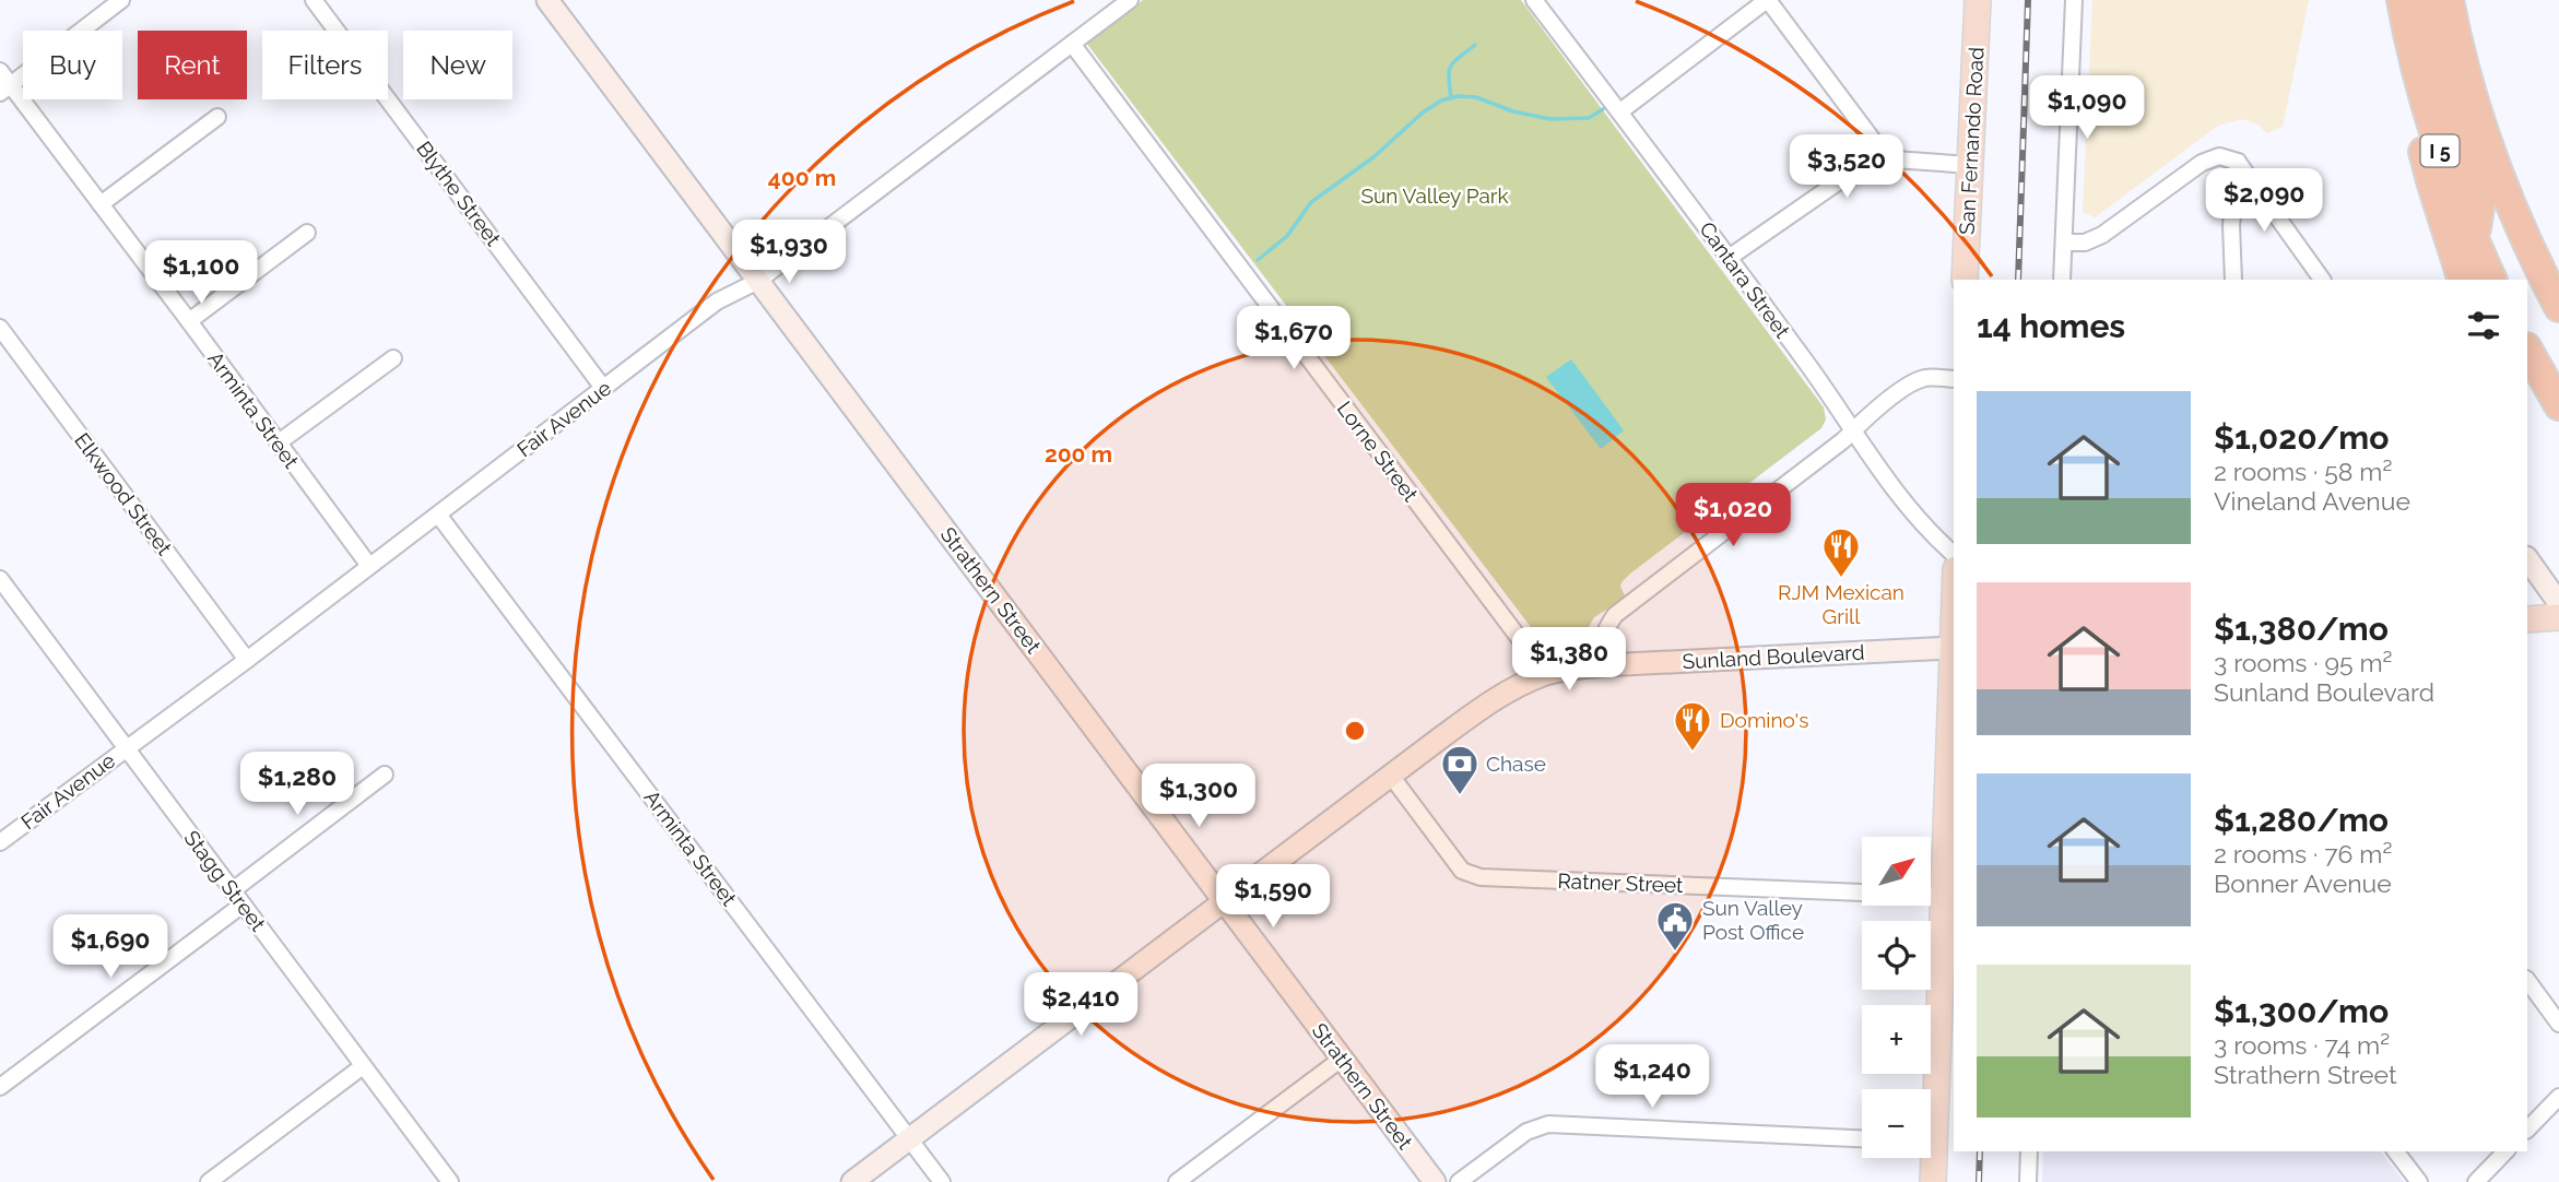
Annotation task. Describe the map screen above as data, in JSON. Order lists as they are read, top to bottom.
{
  "streets": {
    "highway": ["I 5"],
    "main road": ["San Fernando Road", "Strathern Street", "Sunland Boulevard"],
    "street": [
      "Blythe Street",
      "Cantara Street",
      "Arminta Street",
      "Fair Avenue",
      "Lorne Street",
      "Elkwood Street",
      "Stagg Street",
      "Ratner Street"
    ]
  },
  "crossings": [
    ["Blythe Street", "Fair Avenue"],
    ["Arminta Street", "Fair Avenue"],
    ["Arminta Street", "Sunland Boulevard"],
    ["Fair Avenue", "Lorne Street"],
    ["Fair Avenue", "Elkwood Street"],
    ["Fair Avenue", "Strathern Street"],
    ["Fair Avenue", "Stagg Street"],
    ["Lorne Street", "Sunland Boulevard"],
    ["Strathern Street", "Sunland Boulevard"],
    ["Sunland Boulevard", "Ratner Street"]
  ],
  "parks": ["Sun Valley Park"],
  "places": {
    "restaurant": ["RJM Mexican Grill", "Domino's"],
    "bank": ["Chase"],
    "public building": ["Sun Valley Post Office"]
  },
  "north": "top right",
  "page": {
    "chip": [
      "Buy",
      "Rent",
      "Filters",
      "New"
    ],
    "price": [
      "$1,090",
      "$3,520",
      "$2,090",
      "$1,930",
      "$1,100",
      "$1,670",
      "$1,020",
      "$1,380",
      "$1,280",
      "$1,300",
      "$1,590",
      "$1,690",
      "$2,410",
      "$1,240"
    ],
    "heading": "14 homes",
    "list": [
      {
        "name": "$1,020/mo",
        "note": "2 rooms · 58 m² · Vineland Avenue"
      },
      {
        "name": "$1,380/mo",
        "note": "3 rooms · 95 m² · Sunland Boulevard"
      },
      {
        "name": "$1,280/mo",
        "note": "2 rooms · 76 m² · Bonner Avenue"
      },
      {
        "name": "$1,300/mo",
        "note": "3 rooms · 74 m² · Strathern Street"
      }
    ],
    "map_buttons": ["+", "−"]
  },
  "rings": ["400 m", "200 m"]
}
